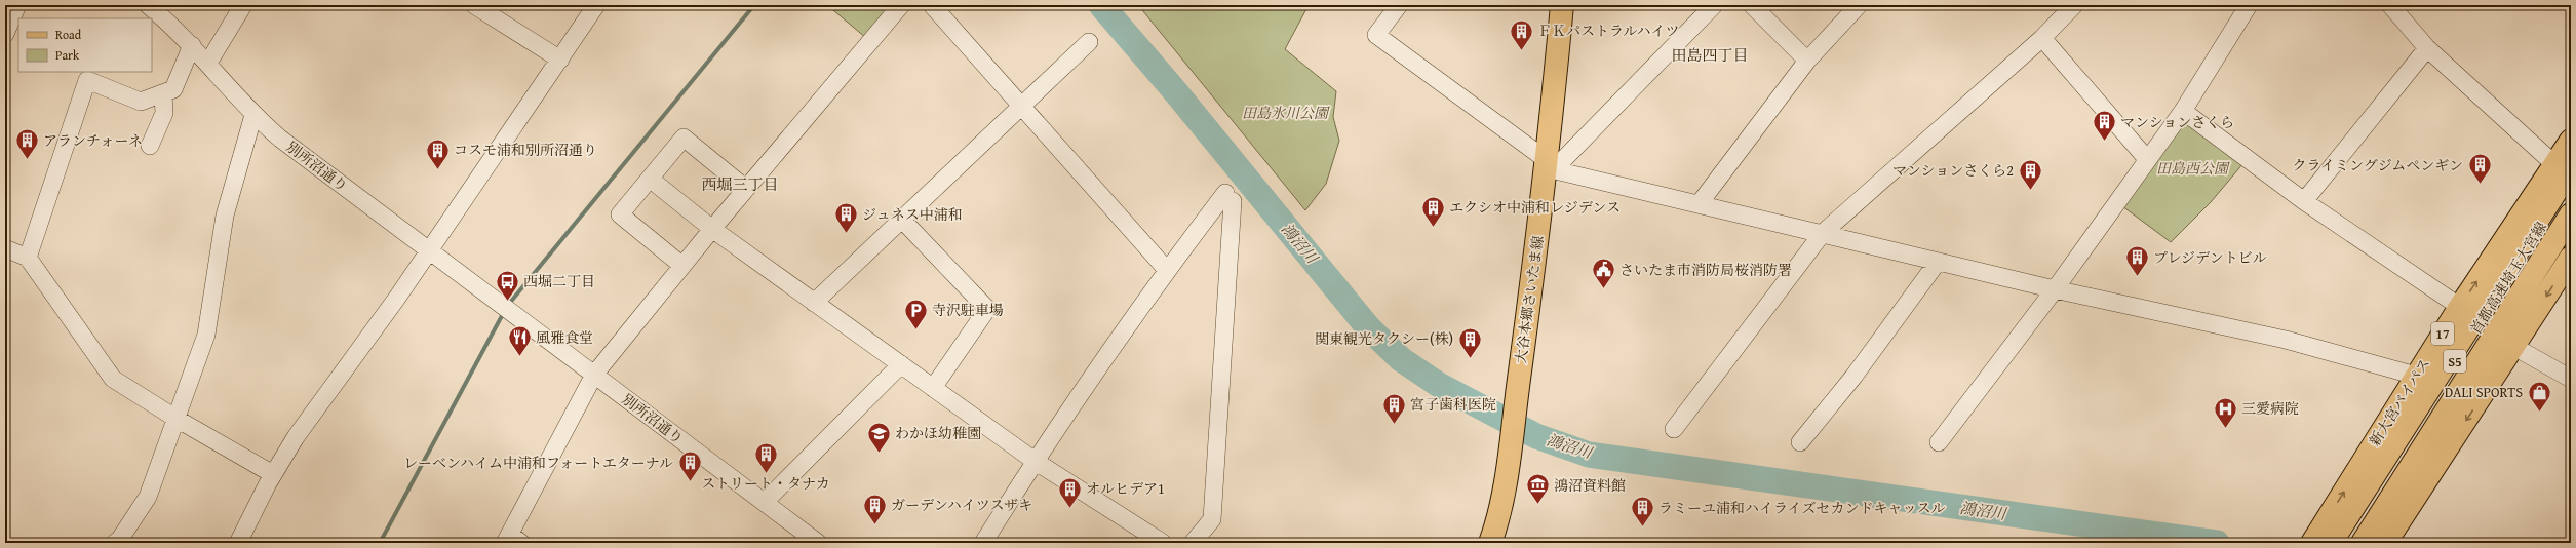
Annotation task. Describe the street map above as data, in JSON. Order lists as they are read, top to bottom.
{
  "streets": {
    "main road": [
      "首都高速埼玉大宮線",
      "大谷本郷さいたま線",
      "17",
      "S5",
      "新大宮バイパス"
    ],
    "street": ["別所沼通り"]
  },
  "crossings": [
    ["首都高速埼玉大宮線", "新大宮バイパス"]
  ],
  "districts": ["田島四丁目", "西堀三丁目"],
  "water": ["鴻沼川"],
  "parks": ["田島氷川公園", "田島西公園"],
  "places": {
    "building": [
      "ＦＫパストラルハイツ",
      "マンションさくら",
      "アランチォーネ",
      "コスモ浦和別所沼通り",
      "クライミングジムペンギン",
      "マンションさくら2",
      "エクシオ中浦和レジデンス",
      "ジュネス中浦和",
      "プレジデントビル",
      "関東観光タクシー(株)",
      "宮子歯科医院",
      "ストリート・タナカ",
      "レーベンハイム中浦和フォートエターナル",
      "オルヒデア1",
      "ガーデンハイツスザキ",
      "ラミーユ浦和ハイライズセカンドキャッスル"
    ],
    "public building": ["さいたま市消防局桜消防署"],
    "bus stop": ["西堀二丁目"],
    "parking": ["寺沢駐車場"],
    "restaurant": ["風雅食堂"],
    "shop": ["DALI SPORTS"],
    "hospital": ["三愛病院"],
    "school or university": ["わかほ幼稚園"],
    "museum": ["鴻沼資料館"]
  },
  "legend": ["Road", "Park"]
}
